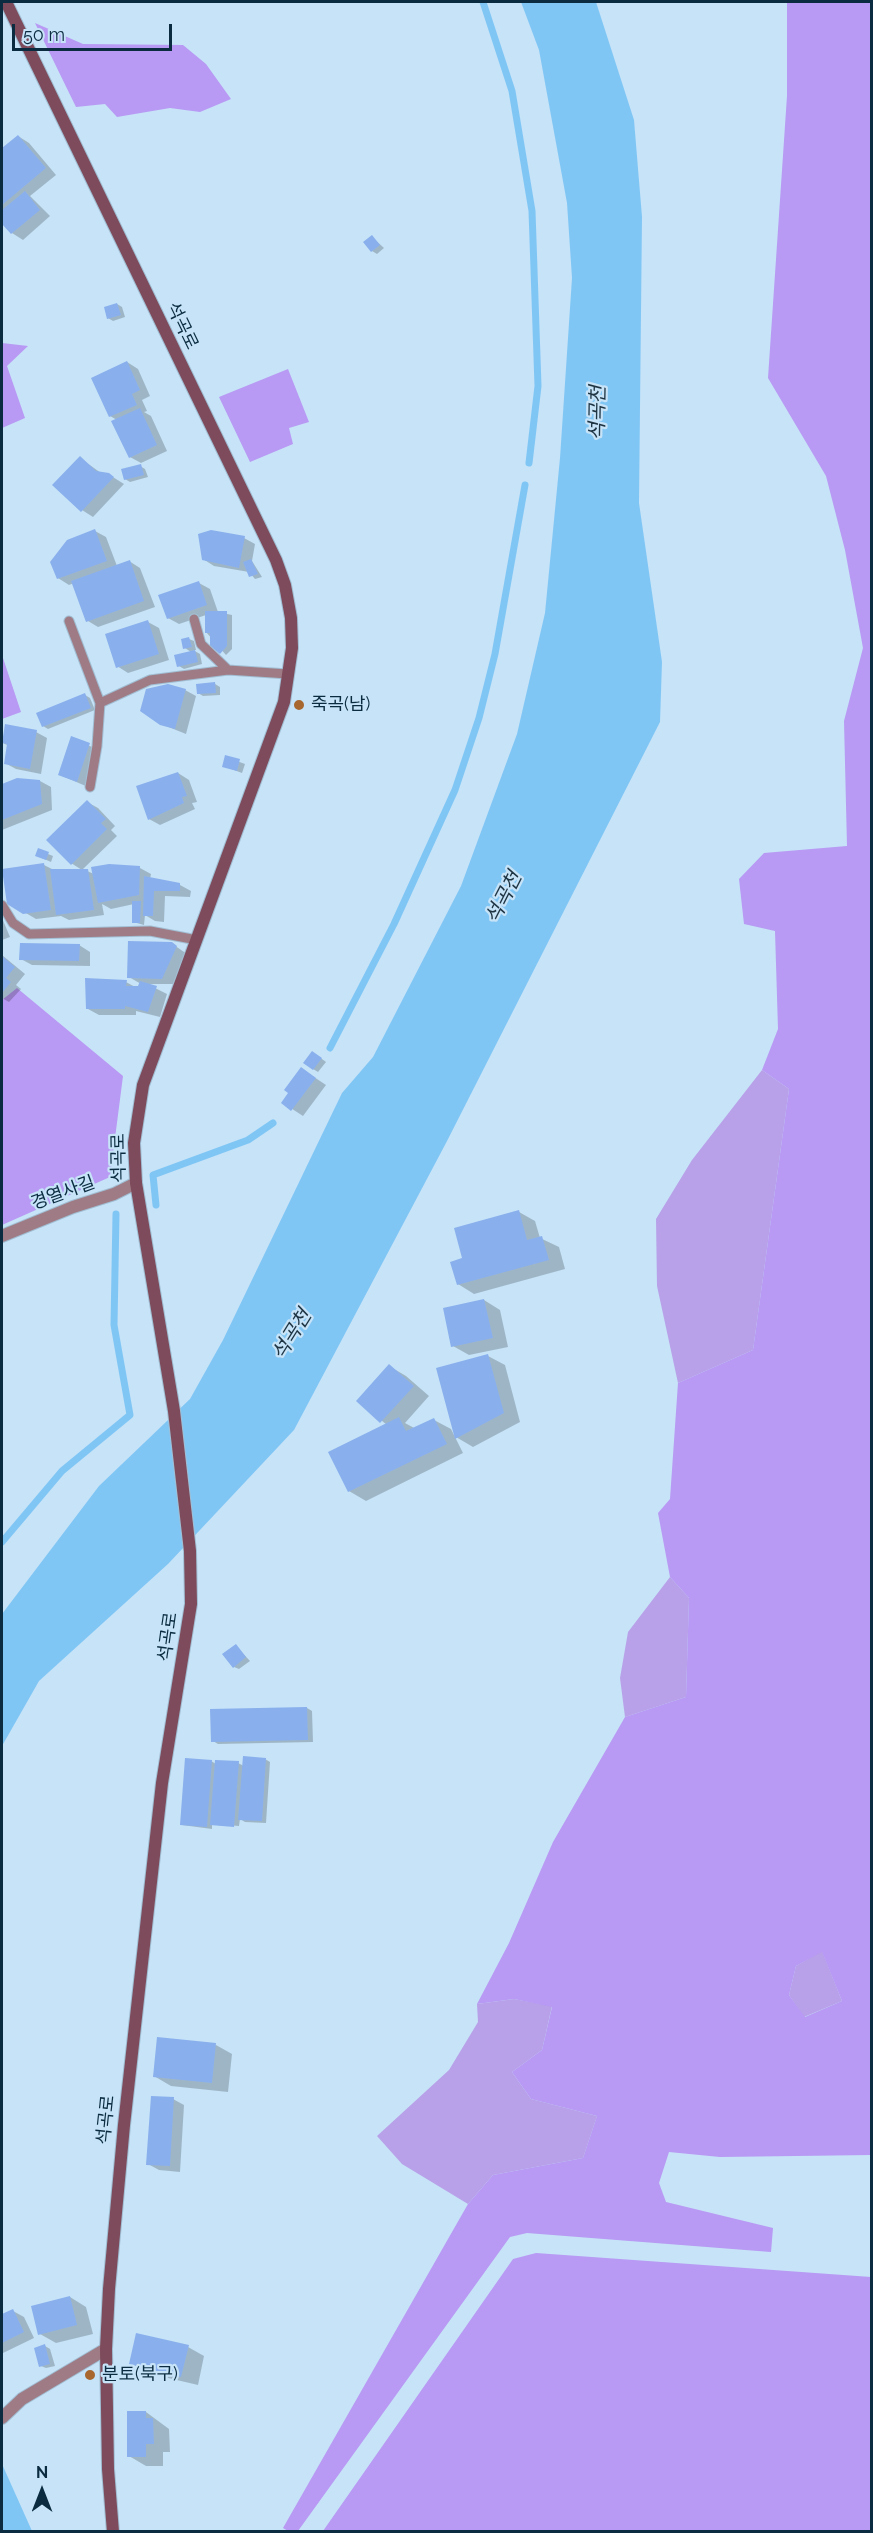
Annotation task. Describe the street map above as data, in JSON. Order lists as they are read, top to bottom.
{
  "streets": {
    "street": ["석곡로", "경열사길"]
  },
  "crossings": [
    ["석곡로", "경열사길"]
  ],
  "water": ["석곡천"],
  "places": ["죽곡(남)", "분토(북구)"],
  "scale_bar": "50 m",
  "north": "top"
}
